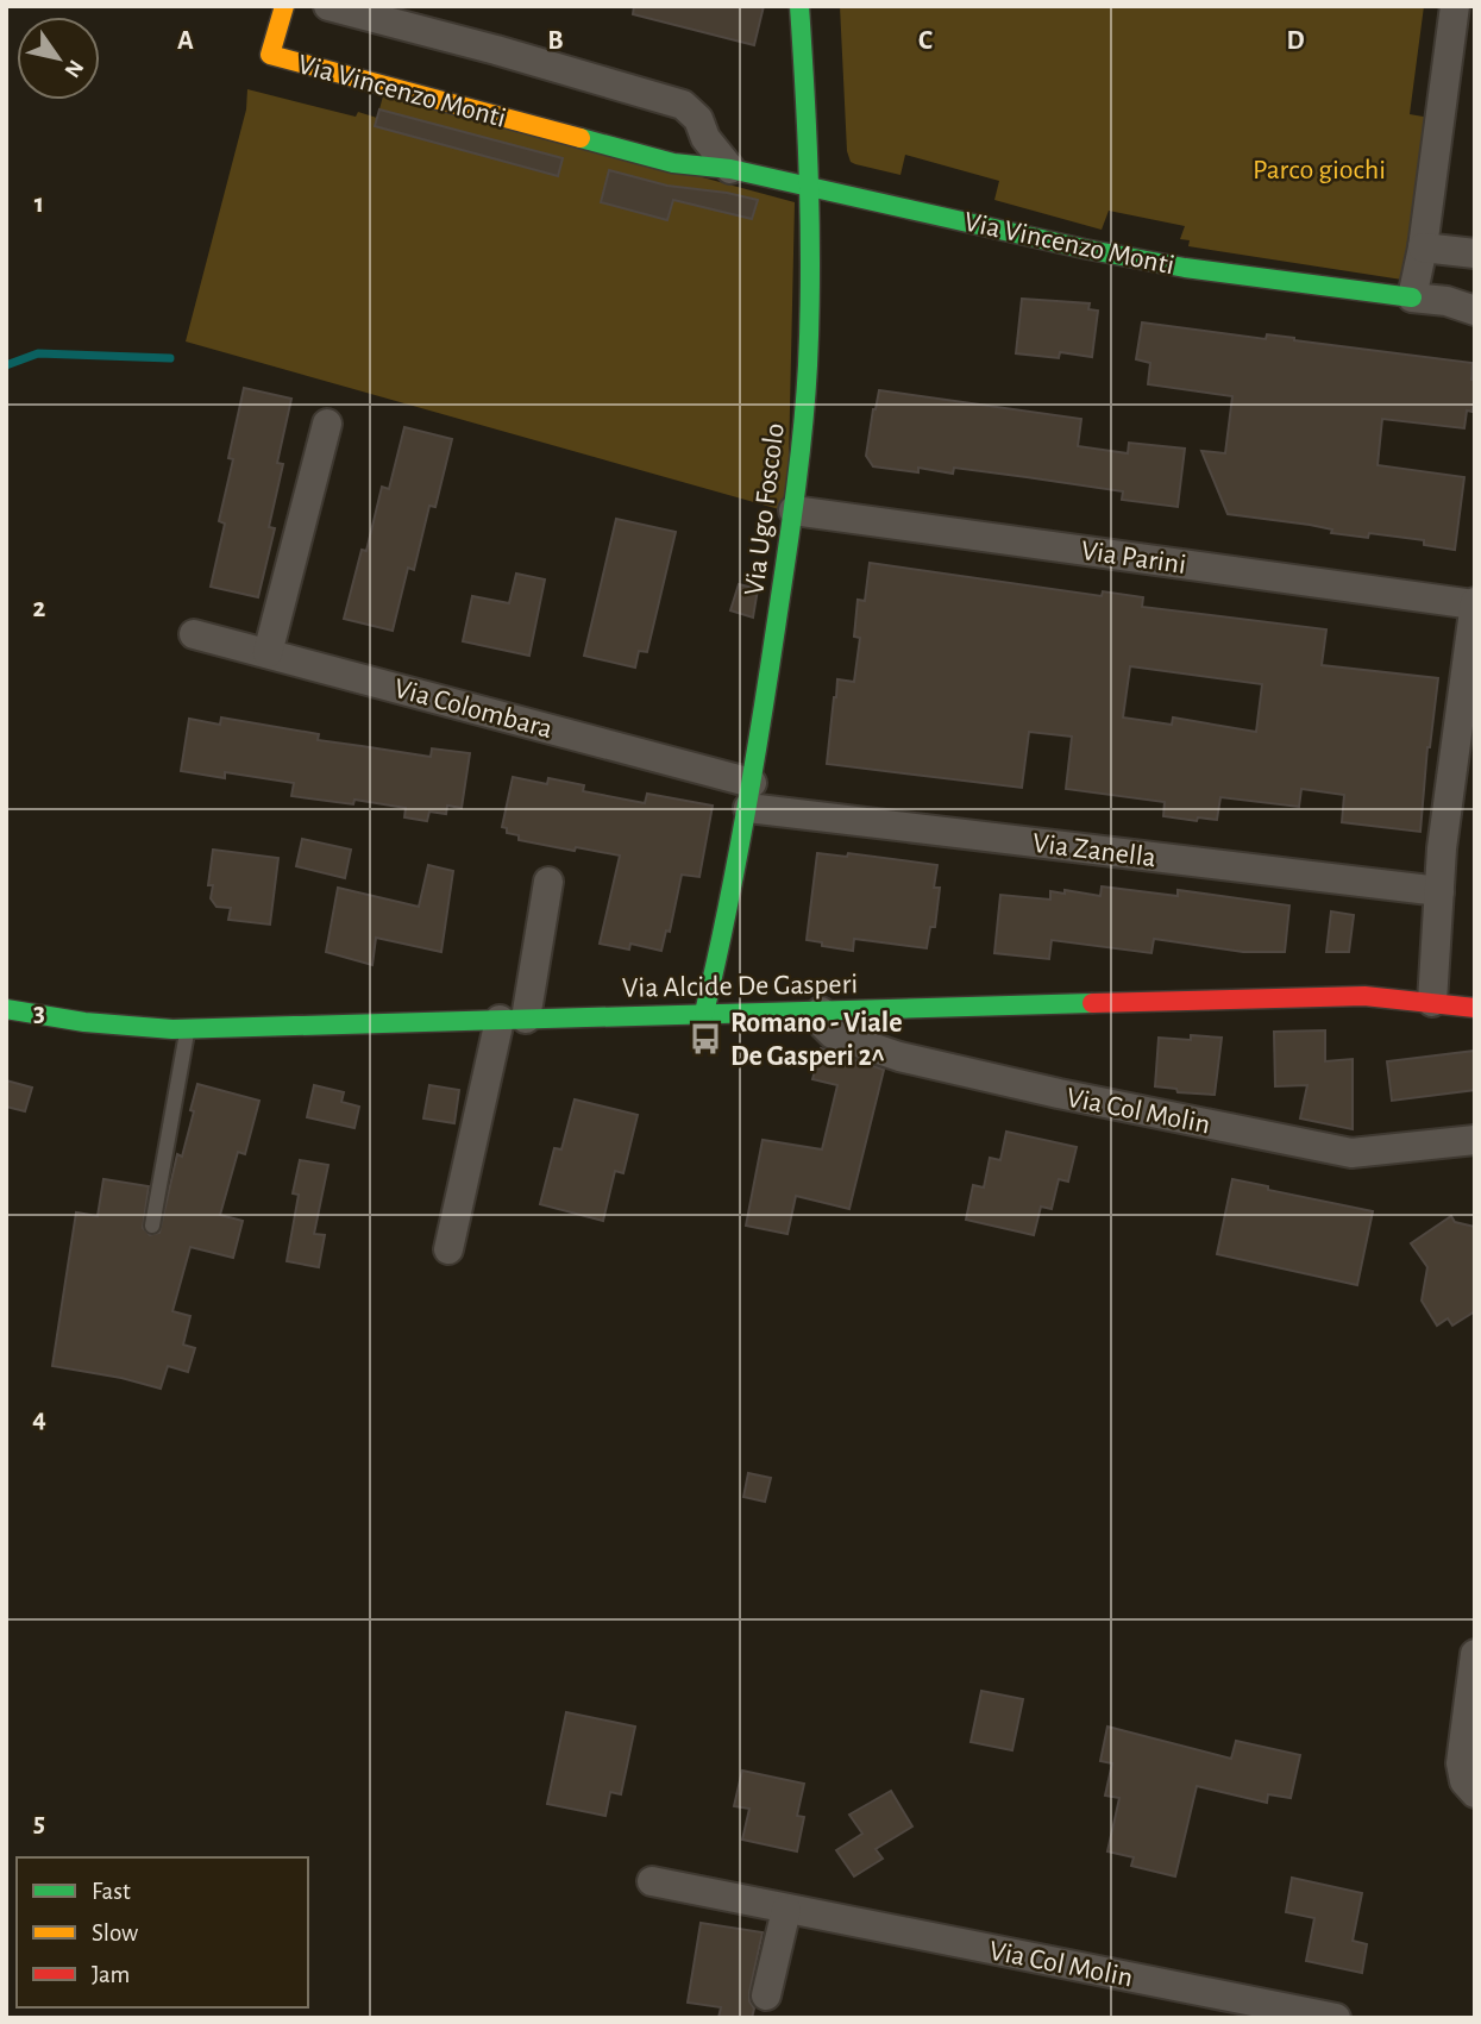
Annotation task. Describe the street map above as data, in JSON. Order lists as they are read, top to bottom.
{
  "streets": {
    "street": [
      "Via Vincenzo Monti",
      "Via Ugo Foscolo",
      "Via Parini",
      "Via Colombara",
      "Via Zanella",
      "Via Alcide De Gasperi",
      "Via Col Molin"
    ]
  },
  "crossings": [
    ["Via Vincenzo Monti", "Via Ugo Foscolo"],
    ["Via Ugo Foscolo", "Via Parini"],
    ["Via Ugo Foscolo", "Via Colombara"],
    ["Via Ugo Foscolo", "Via Zanella"],
    ["Via Ugo Foscolo", "Via Alcide De Gasperi"],
    ["Via Colombara", "Via Zanella"],
    ["Via Alcide De Gasperi", "Via Col Molin"]
  ],
  "parks": ["Parco giochi"],
  "places": {
    "bus stop": ["Romano - Viale De Gasperi 2^"]
  },
  "legend": ["Fast", "Slow", "Jam"],
  "north": "bottom right",
  "grid": {
    "columns": [
      "A",
      "B",
      "C",
      "D"
    ],
    "rows": [
      "1",
      "2",
      "3",
      "4",
      "5"
    ]
  }
}
